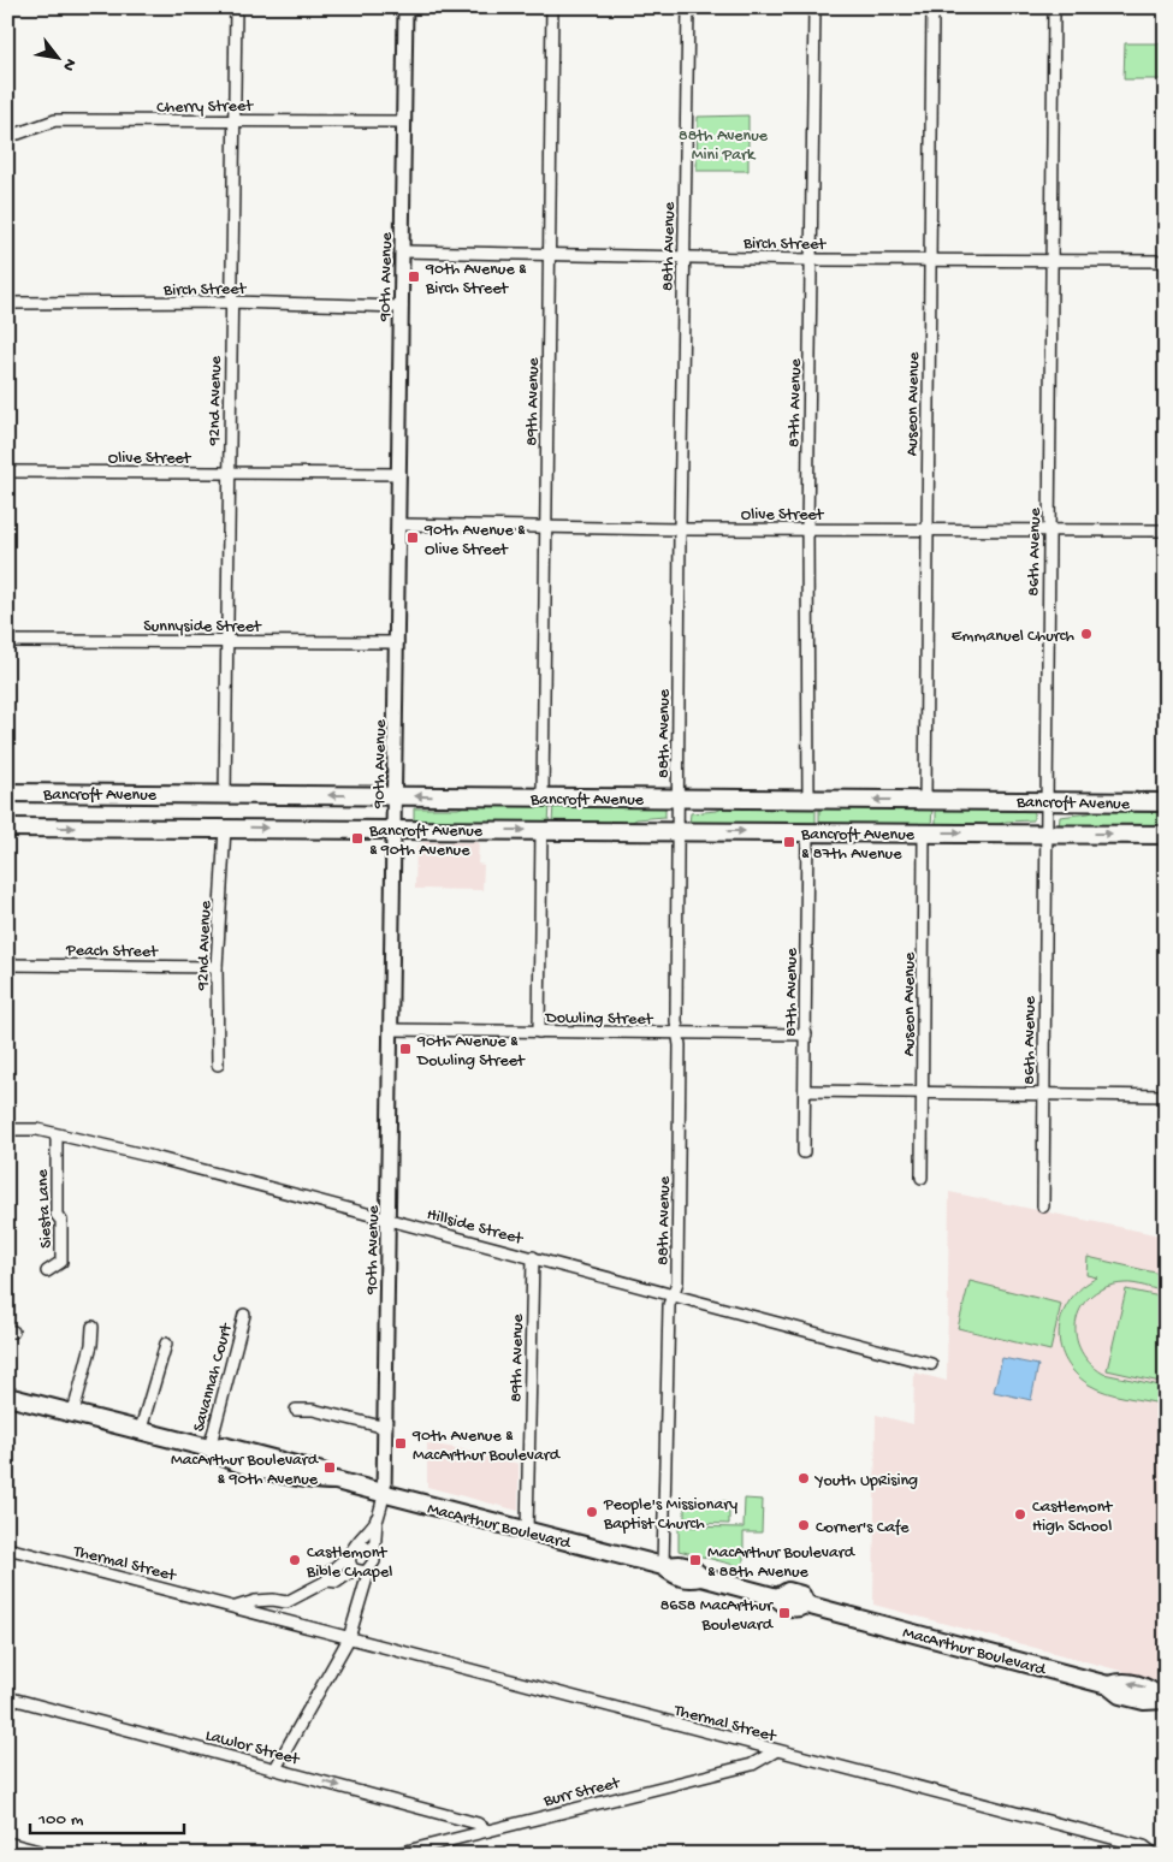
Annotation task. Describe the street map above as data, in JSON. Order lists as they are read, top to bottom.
{
  "streets": {
    "main road": ["Bancroft Avenue", "MacArthur Boulevard"],
    "street": [
      "Cherry Street",
      "Birch Street",
      "88th Avenue",
      "90th Avenue",
      "92nd Avenue",
      "89th Avenue",
      "87th Avenue",
      "Auseon Avenue",
      "Olive Street",
      "86th Avenue",
      "Sunnyside Street",
      "Peach Street",
      "Dowling Street",
      "Siesta Lane",
      "Hillside Street",
      "Savannah Court",
      "Thermal Street",
      "Lawlor Street",
      "Burr Street"
    ]
  },
  "crossings": [
    ["Cherry Street", "90th Avenue"],
    ["Cherry Street", "92nd Avenue"],
    ["Birch Street", "88th Avenue"],
    ["Birch Street", "90th Avenue"],
    ["Birch Street", "92nd Avenue"],
    ["Birch Street", "89th Avenue"],
    ["Birch Street", "87th Avenue"],
    ["Birch Street", "Auseon Avenue"],
    ["Birch Street", "86th Avenue"],
    ["88th Avenue", "Olive Street"],
    ["88th Avenue", "Bancroft Avenue"],
    ["88th Avenue", "Dowling Street"],
    ["88th Avenue", "Hillside Street"],
    ["88th Avenue", "MacArthur Boulevard"],
    ["90th Avenue", "Olive Street"],
    ["90th Avenue", "Sunnyside Street"],
    ["90th Avenue", "Bancroft Avenue"],
    ["90th Avenue", "Dowling Street"],
    ["90th Avenue", "Hillside Street"],
    ["90th Avenue", "MacArthur Boulevard"],
    ["90th Avenue", "Thermal Street"],
    ["90th Avenue", "Lawlor Street"],
    ["92nd Avenue", "Olive Street"],
    ["92nd Avenue", "Sunnyside Street"],
    ["92nd Avenue", "Bancroft Avenue"],
    ["92nd Avenue", "Peach Street"],
    ["89th Avenue", "Olive Street"],
    ["89th Avenue", "Bancroft Avenue"],
    ["89th Avenue", "Hillside Street"],
    ["89th Avenue", "MacArthur Boulevard"],
    ["87th Avenue", "Olive Street"],
    ["87th Avenue", "Bancroft Avenue"],
    ["87th Avenue", "Dowling Street"],
    ["Auseon Avenue", "Olive Street"],
    ["Auseon Avenue", "Bancroft Avenue"],
    ["Olive Street", "86th Avenue"],
    ["86th Avenue", "Bancroft Avenue"],
    ["Siesta Lane", "Hillside Street"],
    ["Savannah Court", "MacArthur Boulevard"],
    ["Thermal Street", "Burr Street"],
    ["Lawlor Street", "Burr Street"]
  ],
  "one_way": ["Lawlor Street"],
  "parks": ["88th Avenue Mini Park"],
  "places": {
    "transit": [
      "90th Avenue & Birch Street",
      "90th Avenue & Olive Street",
      "Bancroft Avenue & 90th Avenue",
      "Bancroft Avenue & 87th Avenue",
      "90th Avenue & Dowling Street",
      "90th Avenue & MacArthur Boulevard",
      "MacArthur Boulevard & 90th Avenue",
      "MacArthur Boulevard & 88th Avenue",
      "8658 MacArthur Boulevard"
    ],
    "other": [
      "Emmanuel Church",
      "Youth UpRising",
      "People's Missionary Baptist Church",
      "Castlemont High School",
      "Corner's Cafe",
      "Castlemont Bible Chapel"
    ]
  },
  "scale_bar": "100 m",
  "north": "bottom right"
}
